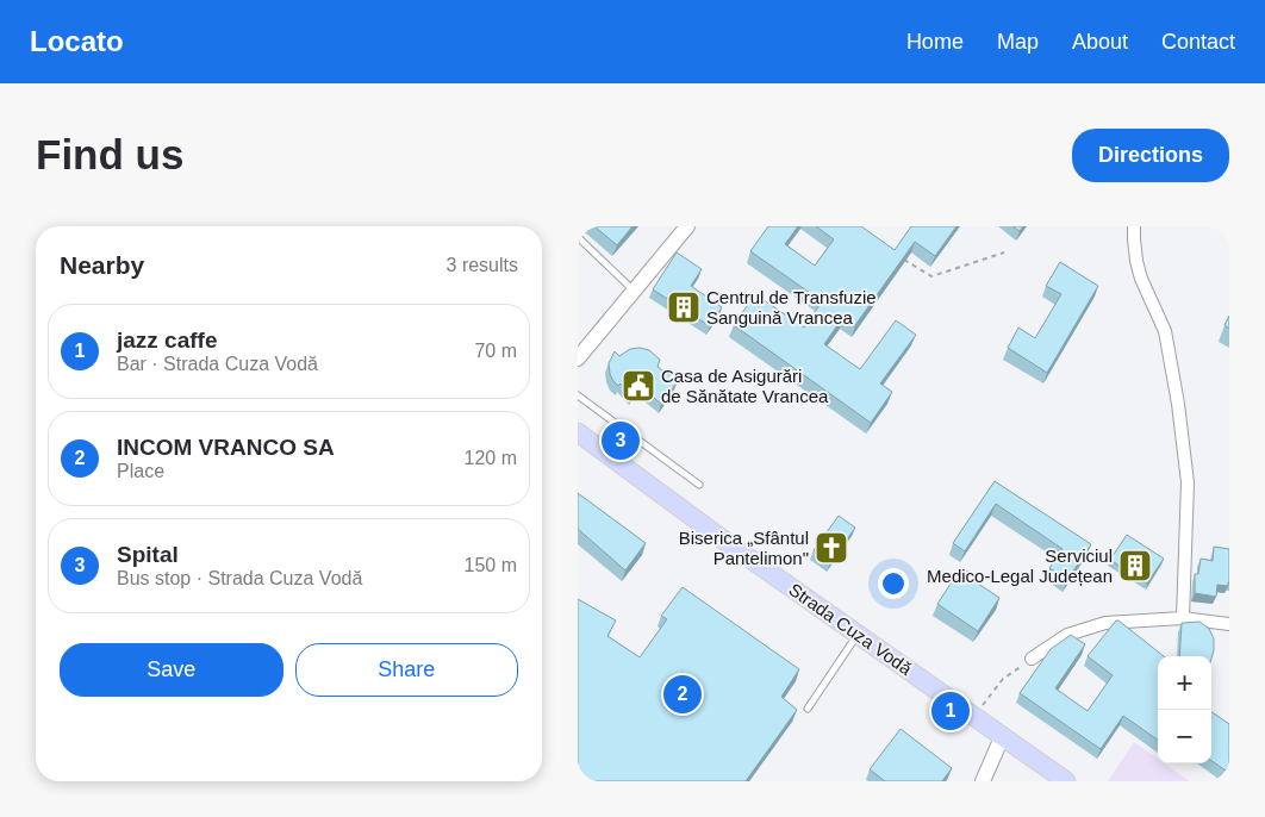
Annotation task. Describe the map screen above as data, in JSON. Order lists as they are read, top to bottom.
{
  "streets": {
    "main road": ["Strada Cuza Vodă"]
  },
  "places": {
    "building": ["Centrul de Transfuzie Sanguină Vrancea", "Serviciul Medico-Legal Județean"],
    "public building": ["Casa de Asigurări de Sănătate Vrancea"],
    "church": ["Biserica „Sfântul Pantelimon\""]
  },
  "page": {
    "header": "Locato",
    "nav": [
      "Home",
      "Map",
      "About",
      "Contact"
    ],
    "buttons": [
      "Directions",
      ["Save", "Share"]
    ],
    "title": "Find us",
    "heading": ["Nearby", "3 results"],
    "list": [
      {
        "mark": "1",
        "name": "jazz caffe",
        "note": "Bar · Strada Cuza Vodă",
        "value": "70 m"
      },
      {
        "mark": "2",
        "name": "INCOM VRANCO SA",
        "note": "Place",
        "value": "120 m"
      },
      {
        "mark": "3",
        "name": "Spital",
        "note": "Bus stop · Strada Cuza Vodă",
        "value": "150 m"
      }
    ],
    "pins": ["3", "2", "1"],
    "map_buttons": ["+", "−"]
  }
}
